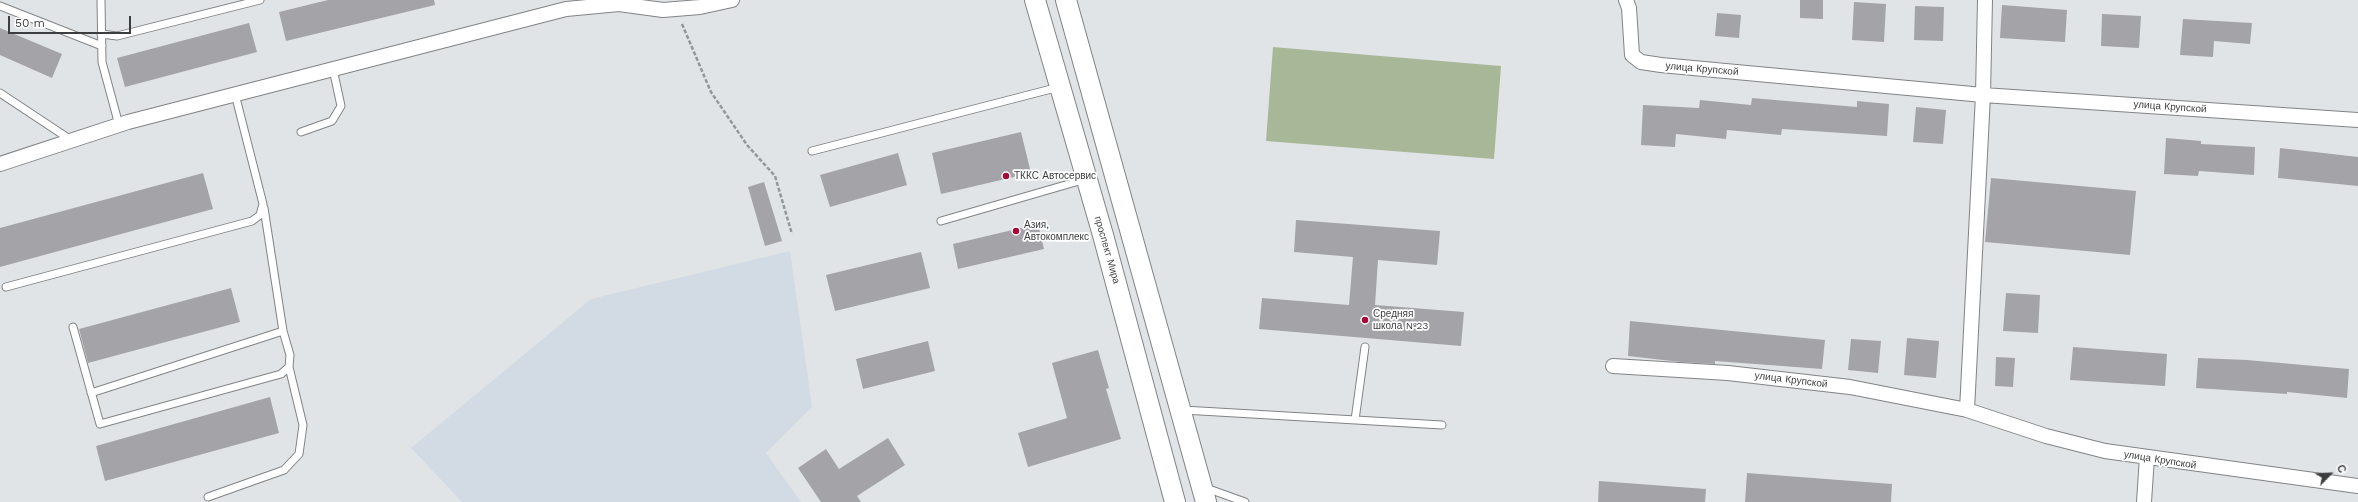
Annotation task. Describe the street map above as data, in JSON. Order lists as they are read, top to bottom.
{
  "streets": {
    "main road": ["проспект Мира"],
    "street": ["улица Крупской"]
  },
  "places": ["ТККС Автосервис", "Азия, Автокомплекс", "Средняя школа №23"],
  "scale_bar": "50 m",
  "north": "top right"
}
